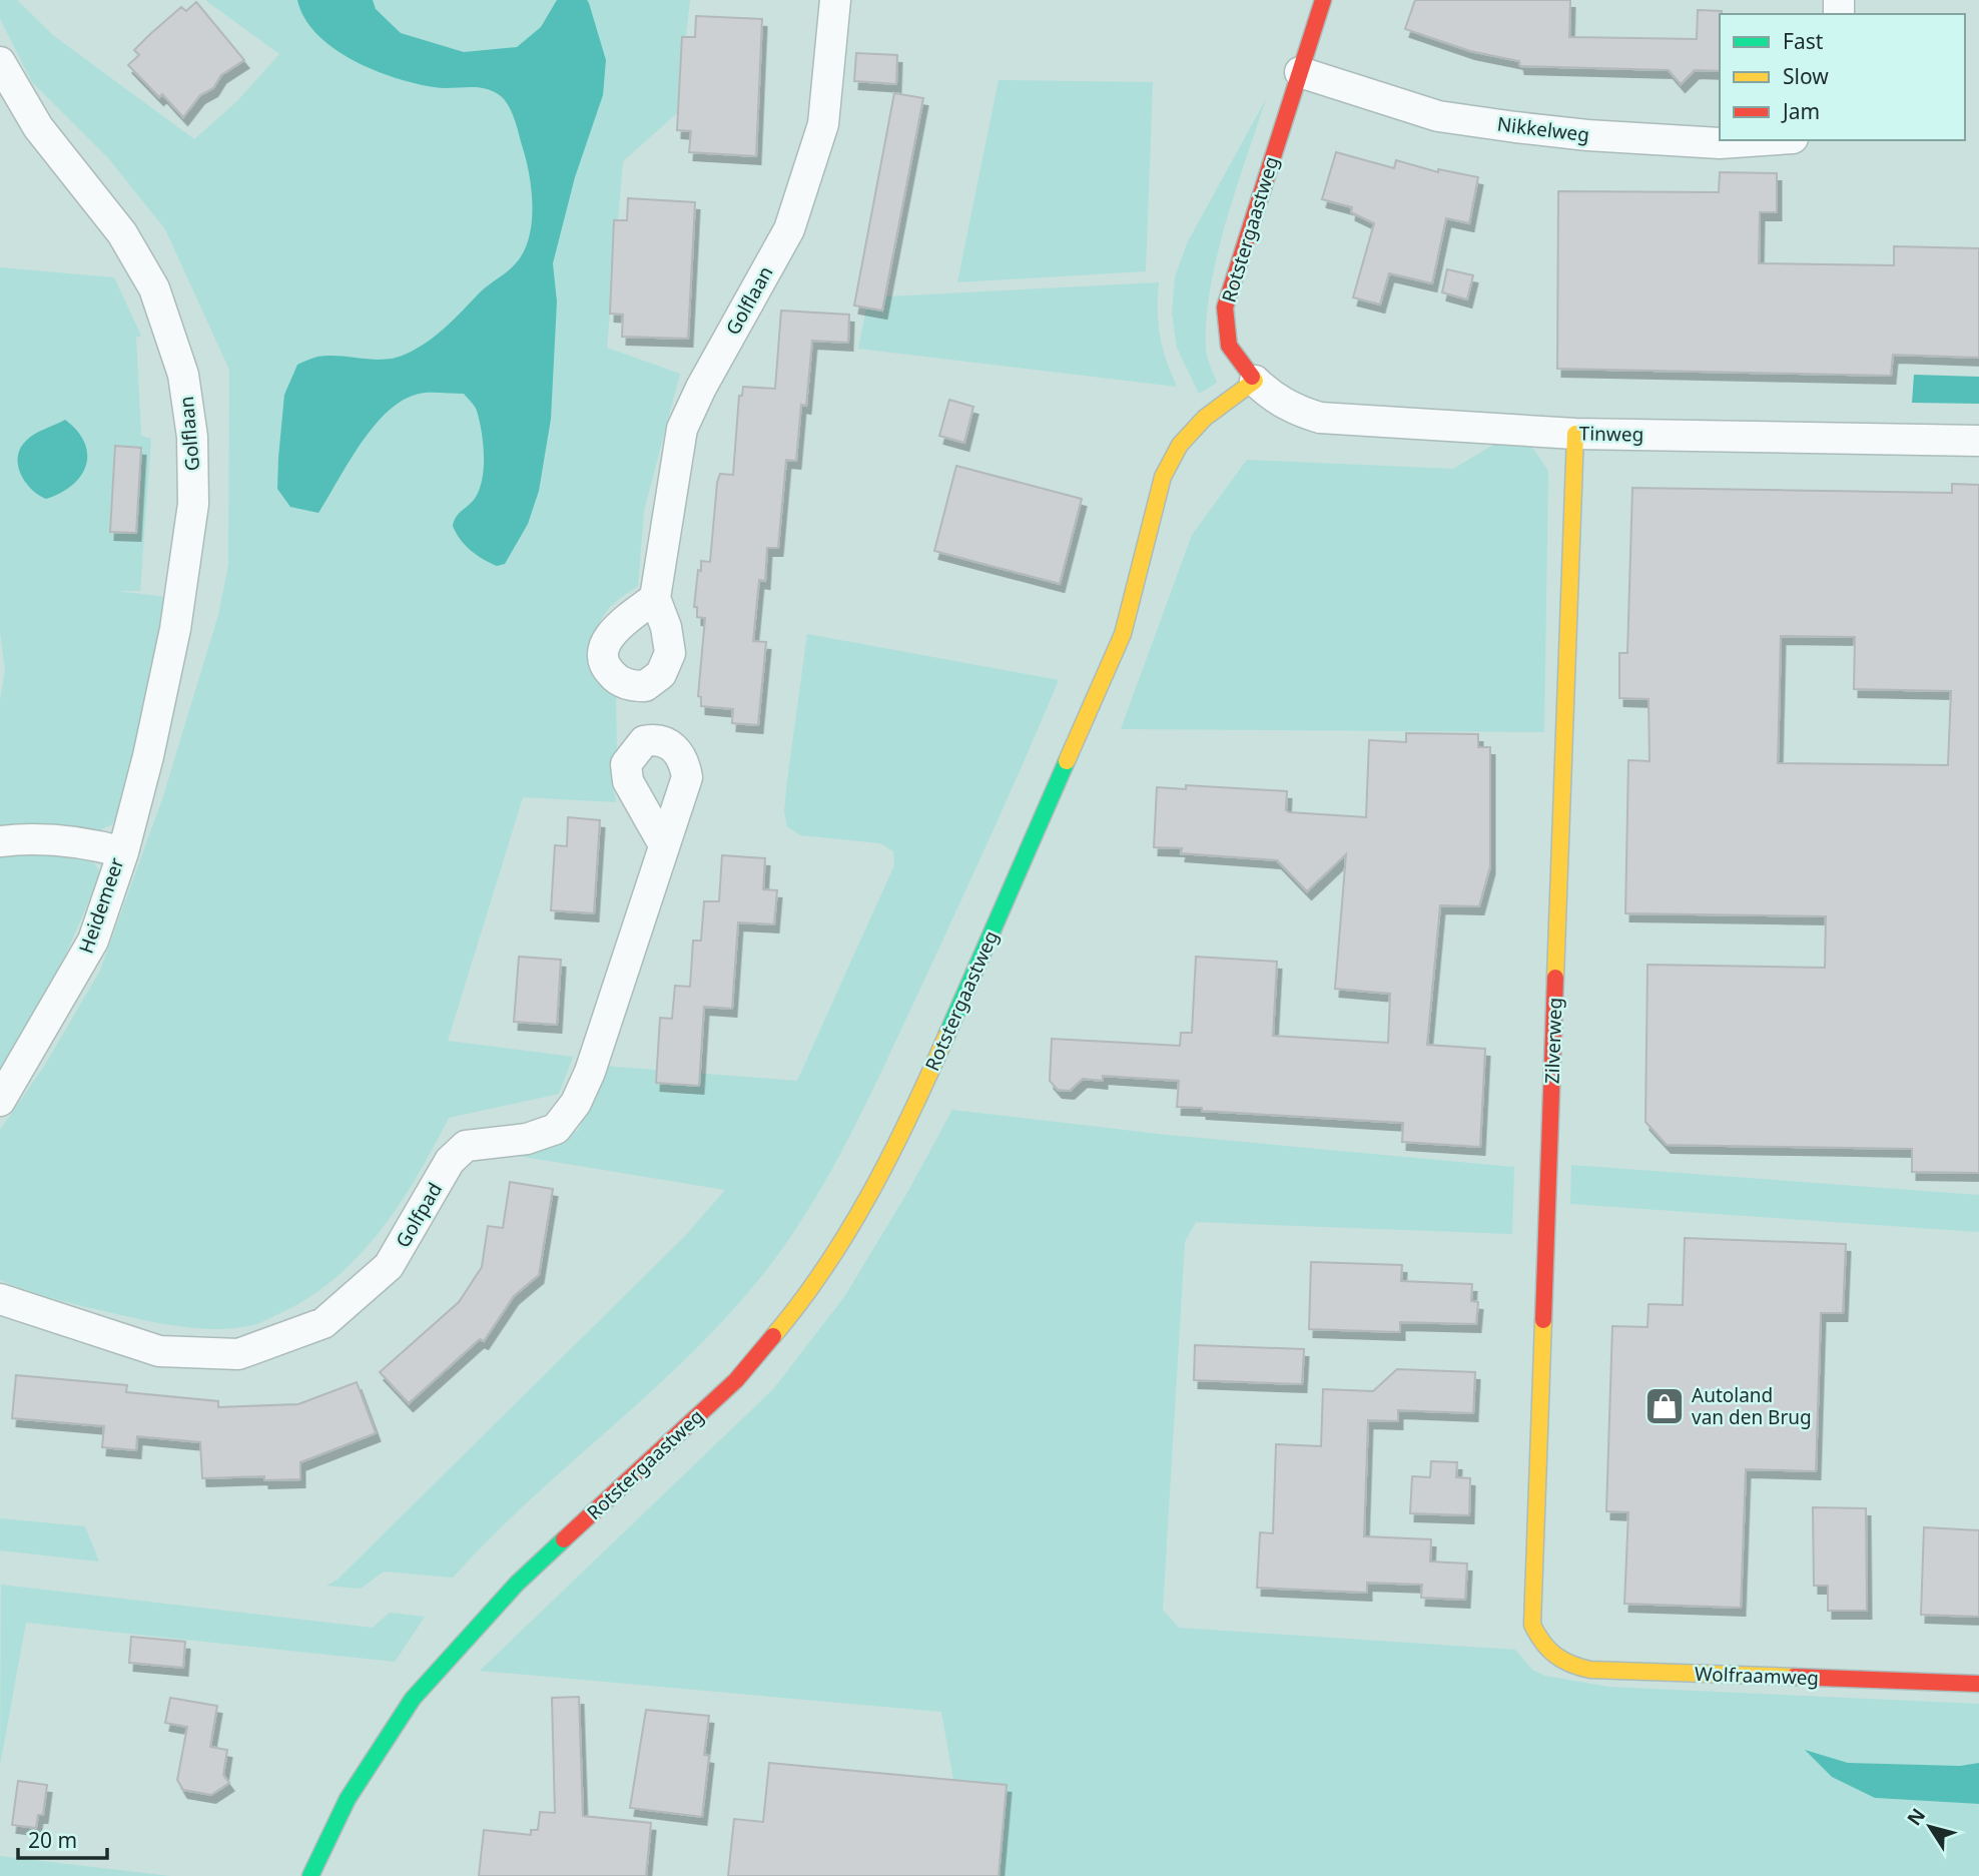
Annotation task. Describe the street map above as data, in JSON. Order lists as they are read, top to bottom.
{
  "streets": {
    "street": [
      "Nikkelweg",
      "Rotstergaastweg",
      "Golflaan",
      "Tinweg",
      "Heidemeer",
      "Zilverweg",
      "Golfpad",
      "Wolfraamweg"
    ]
  },
  "crossings": [
    ["Nikkelweg", "Rotstergaastweg"],
    ["Rotstergaastweg", "Tinweg"],
    ["Golflaan", "Heidemeer"],
    ["Tinweg", "Zilverweg"],
    ["Zilverweg", "Wolfraamweg"]
  ],
  "places": {
    "shop": ["Autoland van den Brug"]
  },
  "legend": ["Fast", "Slow", "Jam"],
  "scale_bar": "20 m",
  "north": "top left"
}
